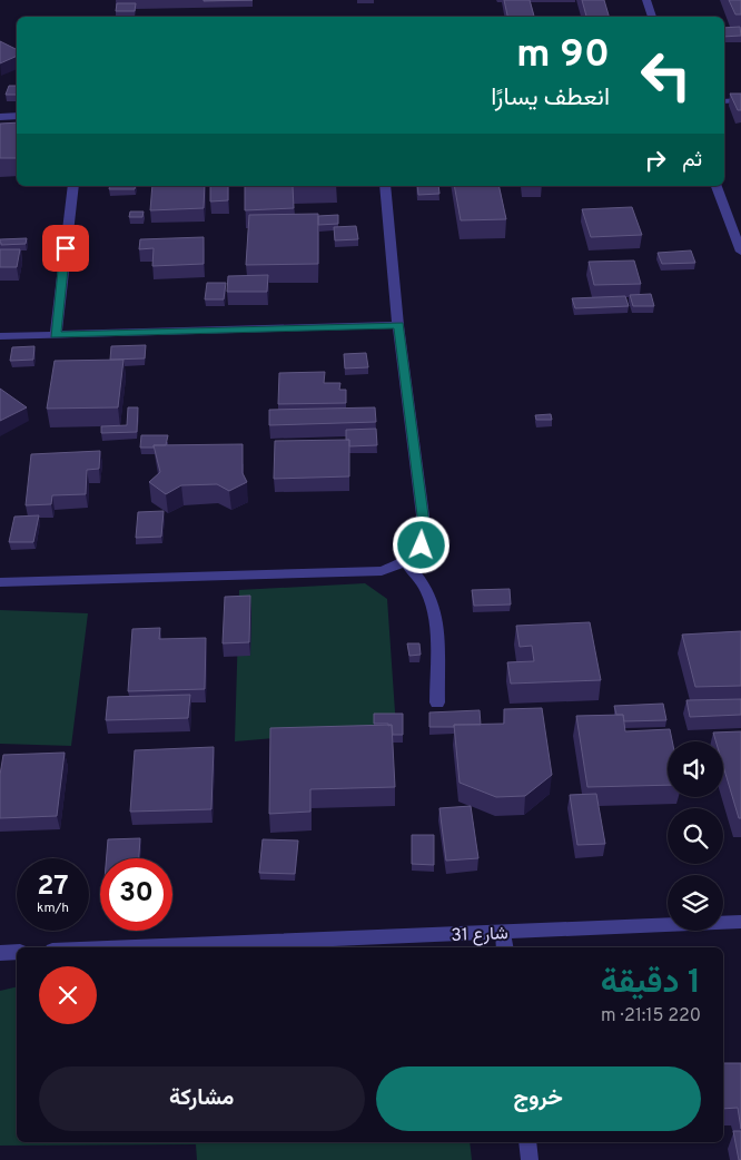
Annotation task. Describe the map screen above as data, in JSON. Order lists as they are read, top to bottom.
{
  "streets": {
    "street": ["شارع 31"]
  },
  "page": {
    "turn": ["90 m", "انعطف يسارًا"],
    "then": "ثم",
    "speed": "27 km/h",
    "limit": "30",
    "heading": ["1 دقيقة", "220 m · 21:15"],
    "buttons": ["خروج", "مشاركة"]
  }
}
